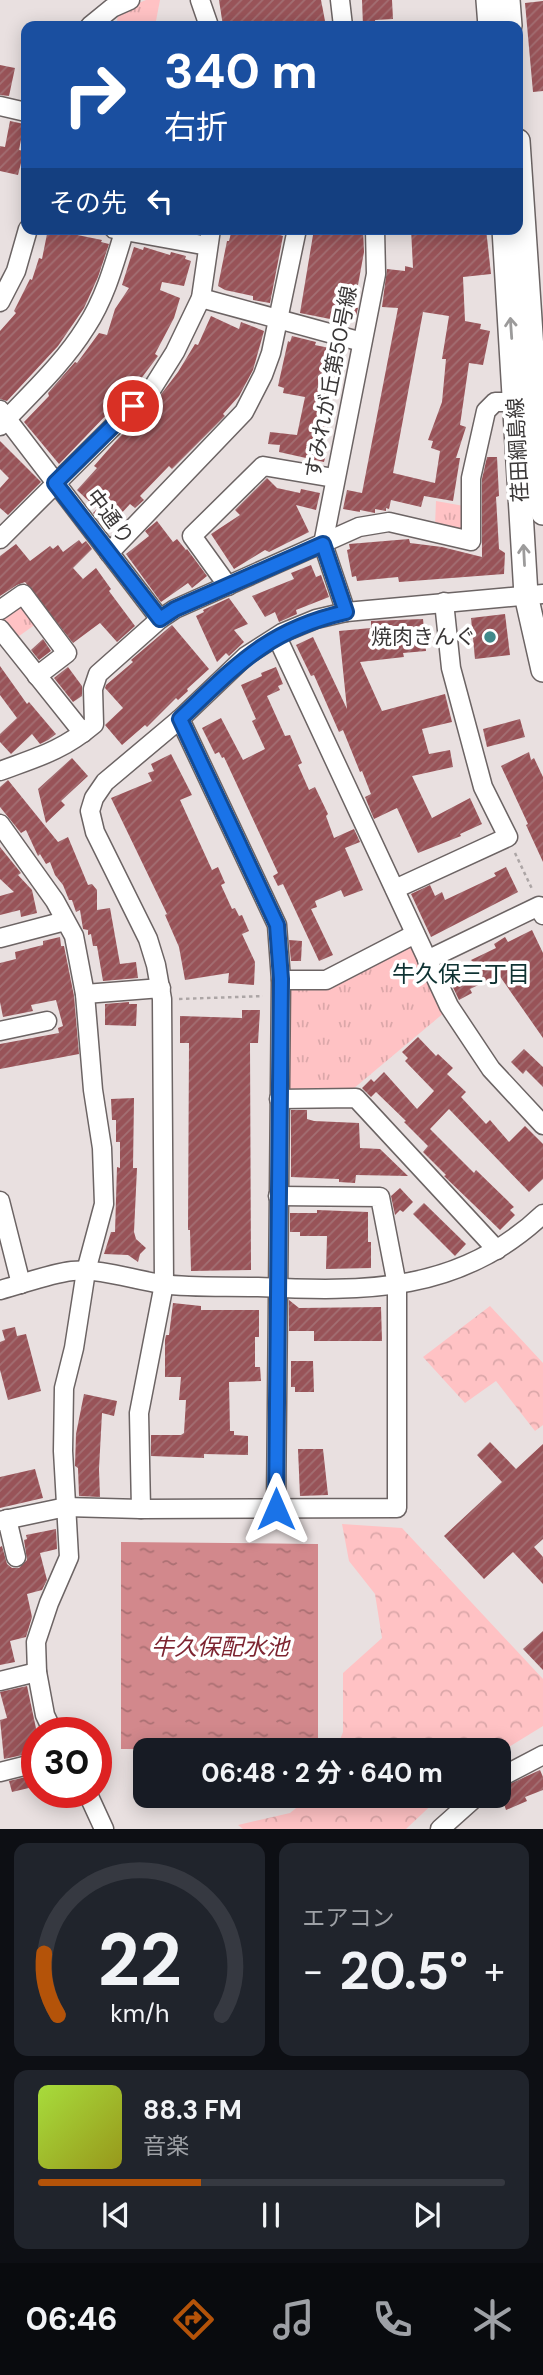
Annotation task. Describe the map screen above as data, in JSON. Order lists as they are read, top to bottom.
{
  "streets": {
    "main road": ["荏田綱島線"],
    "street": ["すみれが丘第50号線", "中通り"]
  },
  "districts": ["牛久保三丁目"],
  "water": ["牛久保配水池"],
  "places": ["焼肉きんぐ"],
  "page": {
    "turn": ["340 m", "右折"],
    "then": "その先",
    "limit": "30",
    "trip": "06:48 · 2 分 · 640 m",
    "tile": "エアコン",
    "heat": ["−", "20.5°", "+"],
    "song": ["88.3 FM", "音楽"],
    "tabs": "06:46",
    "gauge": ["22", "km/h"]
  }
}
